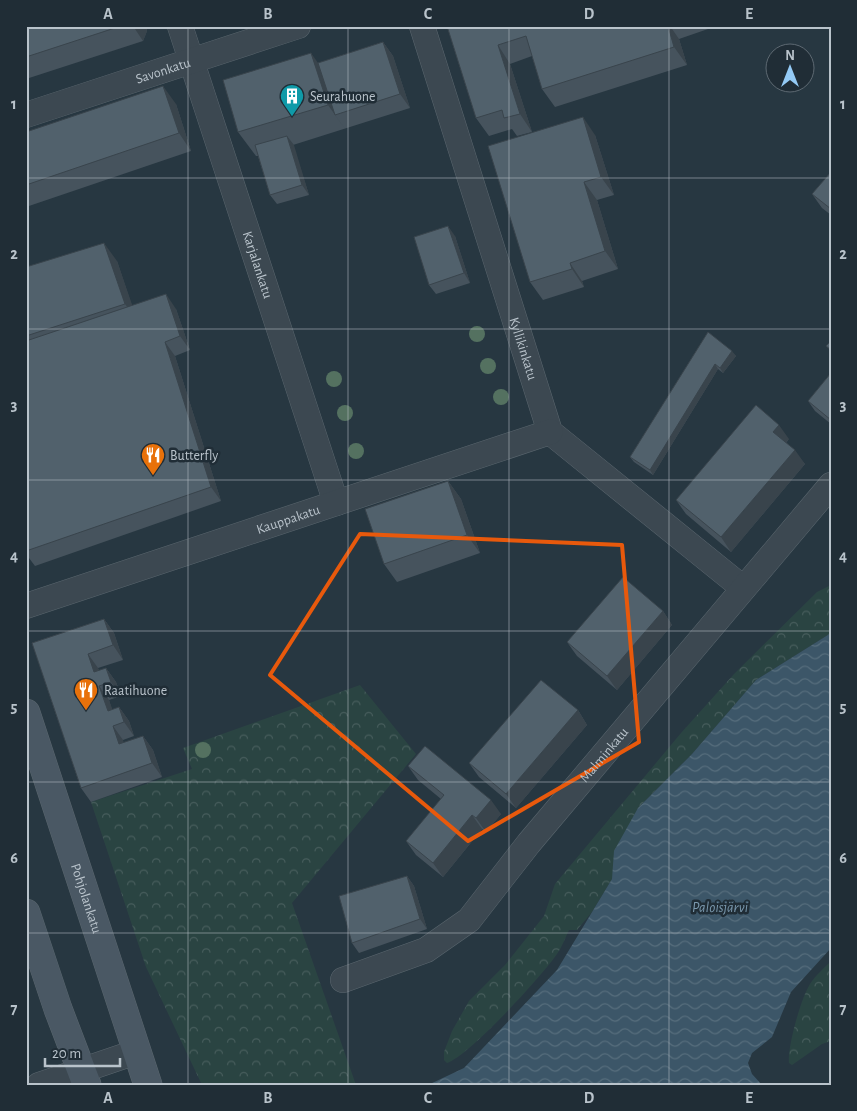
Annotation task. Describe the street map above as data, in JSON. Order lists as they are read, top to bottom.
{
  "streets": {
    "main road": ["Pohjolankatu"],
    "street": [
      "Savonkatu",
      "Karjalankatu",
      "Kyllikinkatu",
      "Kauppakatu",
      "Malminkatu"
    ]
  },
  "crossings": [
    ["Savonkatu", "Karjalankatu"],
    ["Karjalankatu", "Kauppakatu"],
    ["Kyllikinkatu", "Kauppakatu"]
  ],
  "water": ["Paloisjärvi"],
  "places": {
    "building": ["Seurahuone"],
    "restaurant": ["Butterfly", "Raatihuone"]
  },
  "scale_bar": "20 m",
  "north": "top",
  "grid": {
    "columns": [
      "A",
      "B",
      "C",
      "D",
      "E"
    ],
    "rows": [
      "1",
      "2",
      "3",
      "4",
      "5",
      "6",
      "7"
    ]
  }
}
